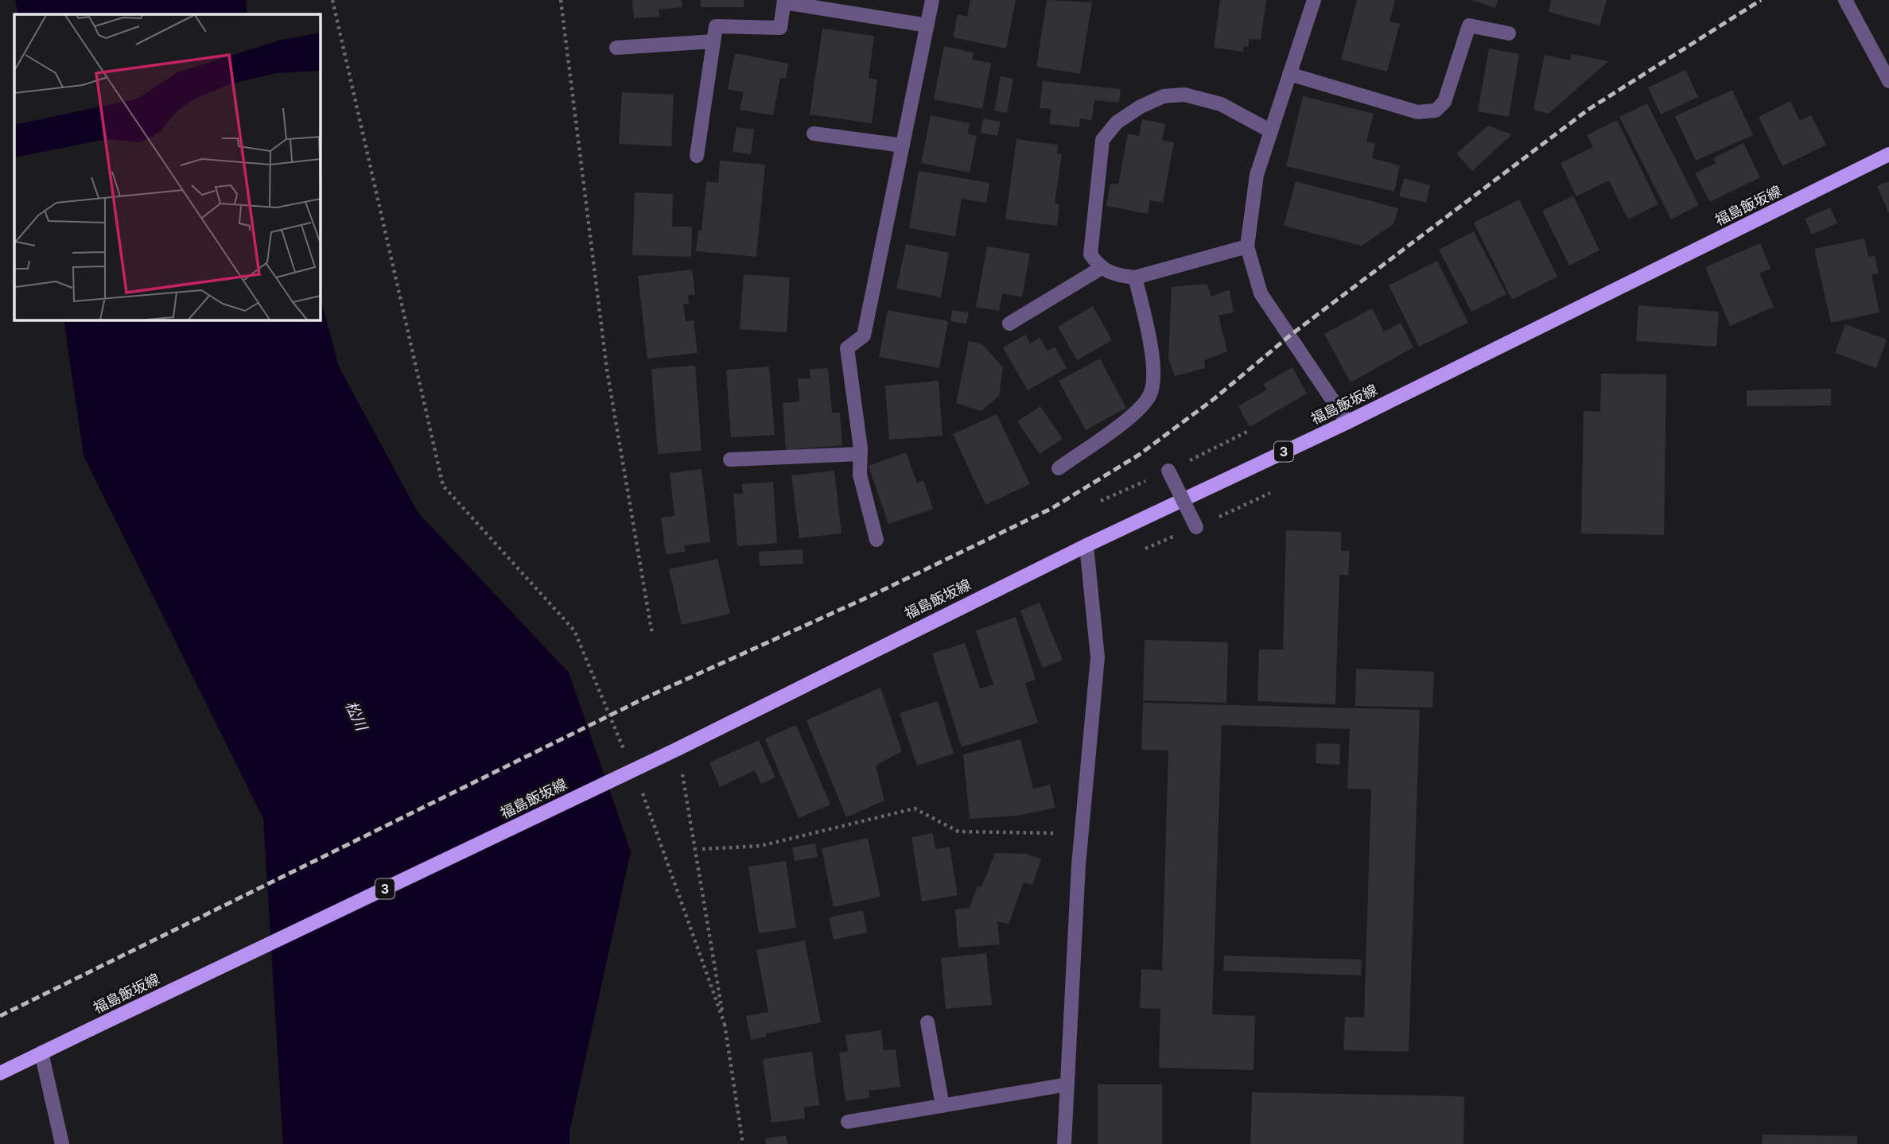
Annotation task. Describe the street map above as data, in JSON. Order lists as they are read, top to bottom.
{
  "streets": {
    "main road": ["福島飯坂線", "3"]
  },
  "water": ["松川"]
}
